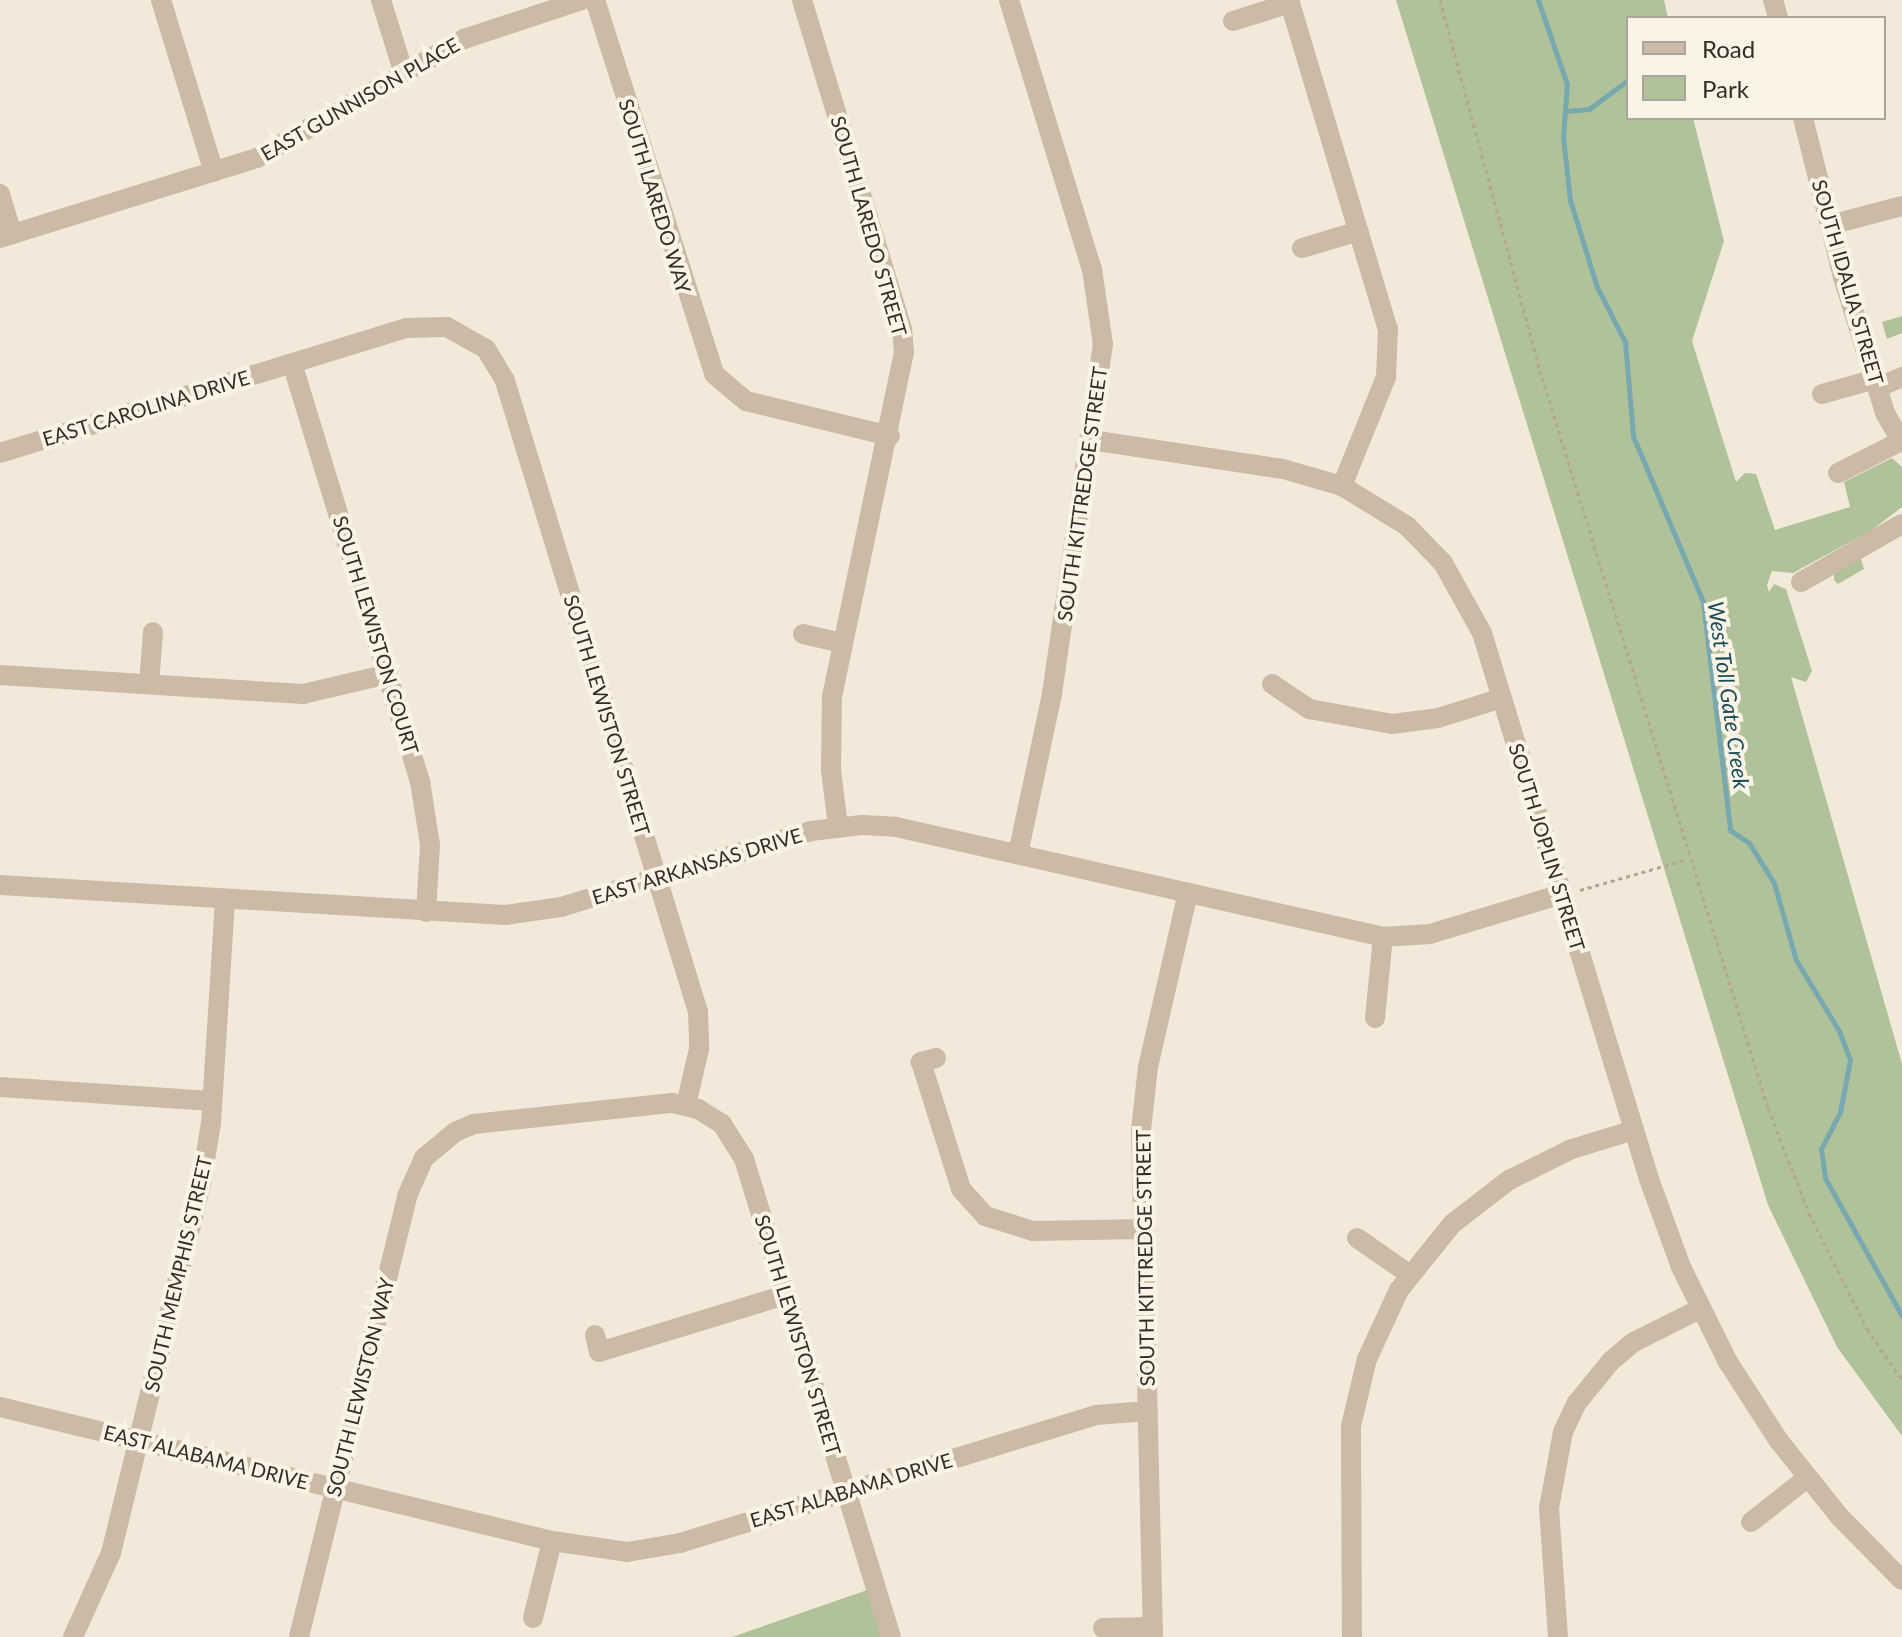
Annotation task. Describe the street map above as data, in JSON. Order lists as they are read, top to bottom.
{
  "streets": {
    "street": [
      "EAST GUNNISON PLACE",
      "SOUTH LAREDO WAY",
      "SOUTH LAREDO STREET",
      "SOUTH IDALIA STREET",
      "EAST CAROLINA DRIVE",
      "SOUTH KITTREDGE STREET",
      "SOUTH LEWISTON COURT",
      "SOUTH LEWISTON STREET",
      "SOUTH JOPLIN STREET",
      "EAST ARKANSAS DRIVE",
      "SOUTH MEMPHIS STREET",
      "SOUTH LEWISTON WAY",
      "EAST ALABAMA DRIVE"
    ]
  },
  "crossings": [
    ["SOUTH LAREDO WAY", "SOUTH LAREDO STREET"],
    ["SOUTH LAREDO STREET", "EAST ARKANSAS DRIVE"],
    ["EAST CAROLINA DRIVE", "SOUTH LEWISTON COURT"],
    ["EAST CAROLINA DRIVE", "SOUTH LEWISTON STREET"],
    ["SOUTH KITTREDGE STREET", "SOUTH JOPLIN STREET"],
    ["SOUTH KITTREDGE STREET", "EAST ARKANSAS DRIVE"],
    ["SOUTH KITTREDGE STREET", "EAST ALABAMA DRIVE"],
    ["SOUTH LEWISTON COURT", "SOUTH LEWISTON STREET"],
    ["SOUTH LEWISTON COURT", "EAST ARKANSAS DRIVE"],
    ["SOUTH LEWISTON STREET", "EAST ARKANSAS DRIVE"],
    ["SOUTH LEWISTON STREET", "SOUTH LEWISTON WAY"],
    ["SOUTH LEWISTON STREET", "EAST ALABAMA DRIVE"],
    ["SOUTH JOPLIN STREET", "EAST ARKANSAS DRIVE"],
    ["EAST ARKANSAS DRIVE", "SOUTH MEMPHIS STREET"],
    ["SOUTH MEMPHIS STREET", "EAST ALABAMA DRIVE"],
    ["SOUTH LEWISTON WAY", "EAST ALABAMA DRIVE"]
  ],
  "water": ["West Toll Gate Creek"],
  "legend": ["Road", "Park"]
}
